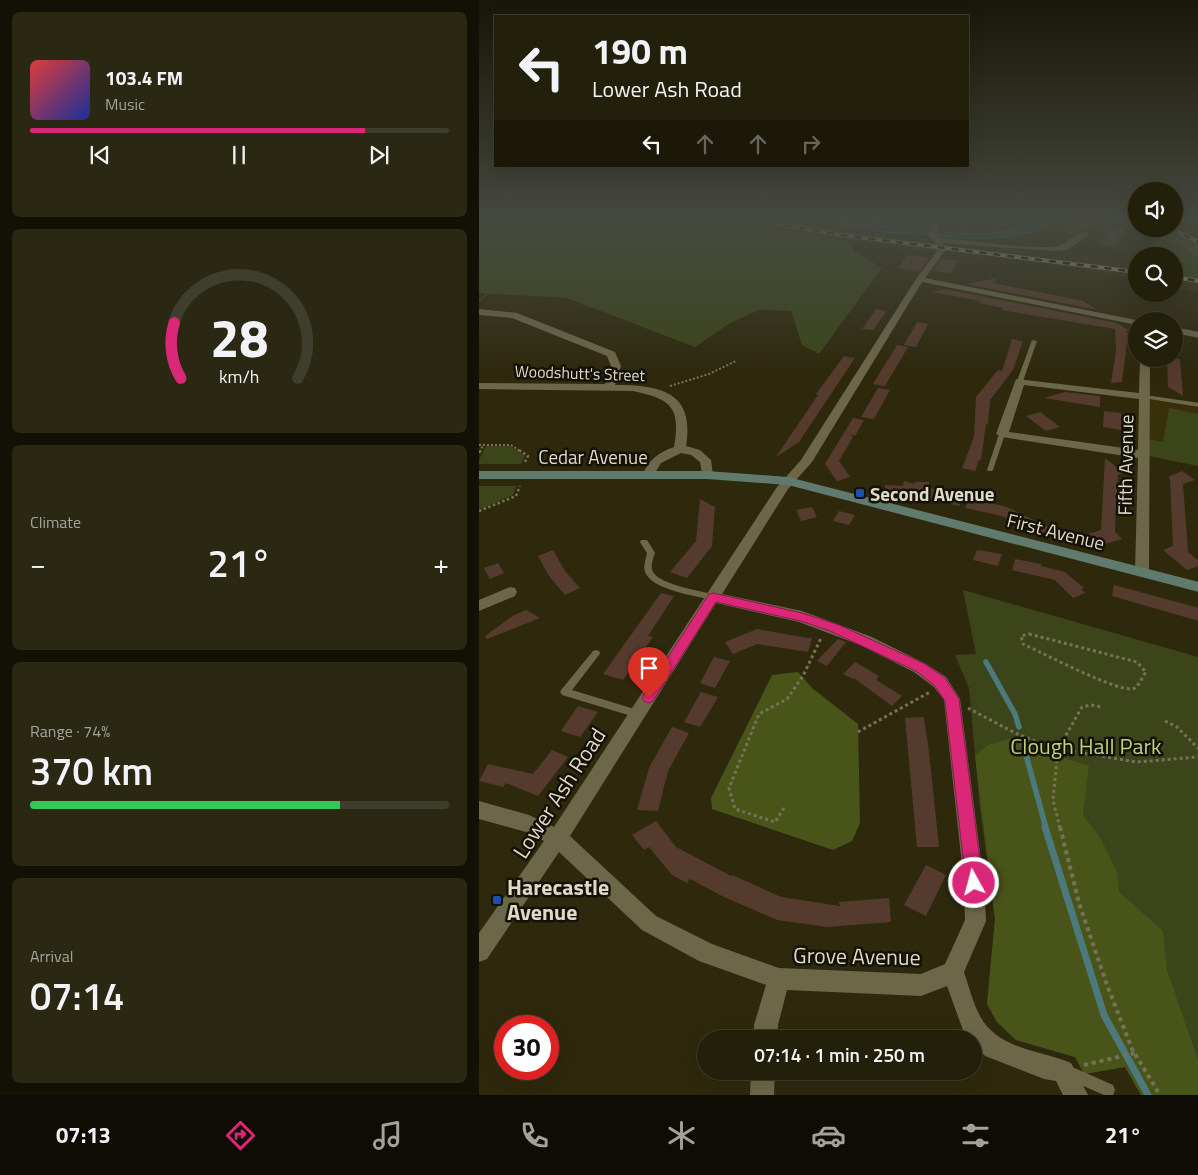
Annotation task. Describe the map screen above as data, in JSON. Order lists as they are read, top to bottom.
{
  "streets": {
    "main road": ["Cedar Avenue", "First Avenue"],
    "street": [
      "Woodshutt's Street",
      "Fifth Avenue",
      "Lower Ash Road",
      "Grove Avenue"
    ]
  },
  "crossings": [
    ["Cedar Avenue", "First Avenue"],
    ["Cedar Avenue", "Lower Ash Road"],
    ["Fifth Avenue", "First Avenue"],
    ["First Avenue", "Lower Ash Road"],
    ["Lower Ash Road", "Grove Avenue"]
  ],
  "parks": ["Clough Hall Park"],
  "places": {
    "transit": ["Second Avenue", "Harecastle Avenue"]
  },
  "page": {
    "turn": ["190 m", "Lower Ash Road"],
    "song": ["103.4 FM", "Music"],
    "tile": [
      "Climate",
      ["Range · 74%", "370 km"],
      ["Arrival", "07:14"]
    ],
    "heat": ["−", "21°", "+"],
    "limit": "30",
    "trip": "07:14 · 1 min · 250 m",
    "tabs": ["07:13", "21°"],
    "gauge": ["28", "km/h"]
  }
}
